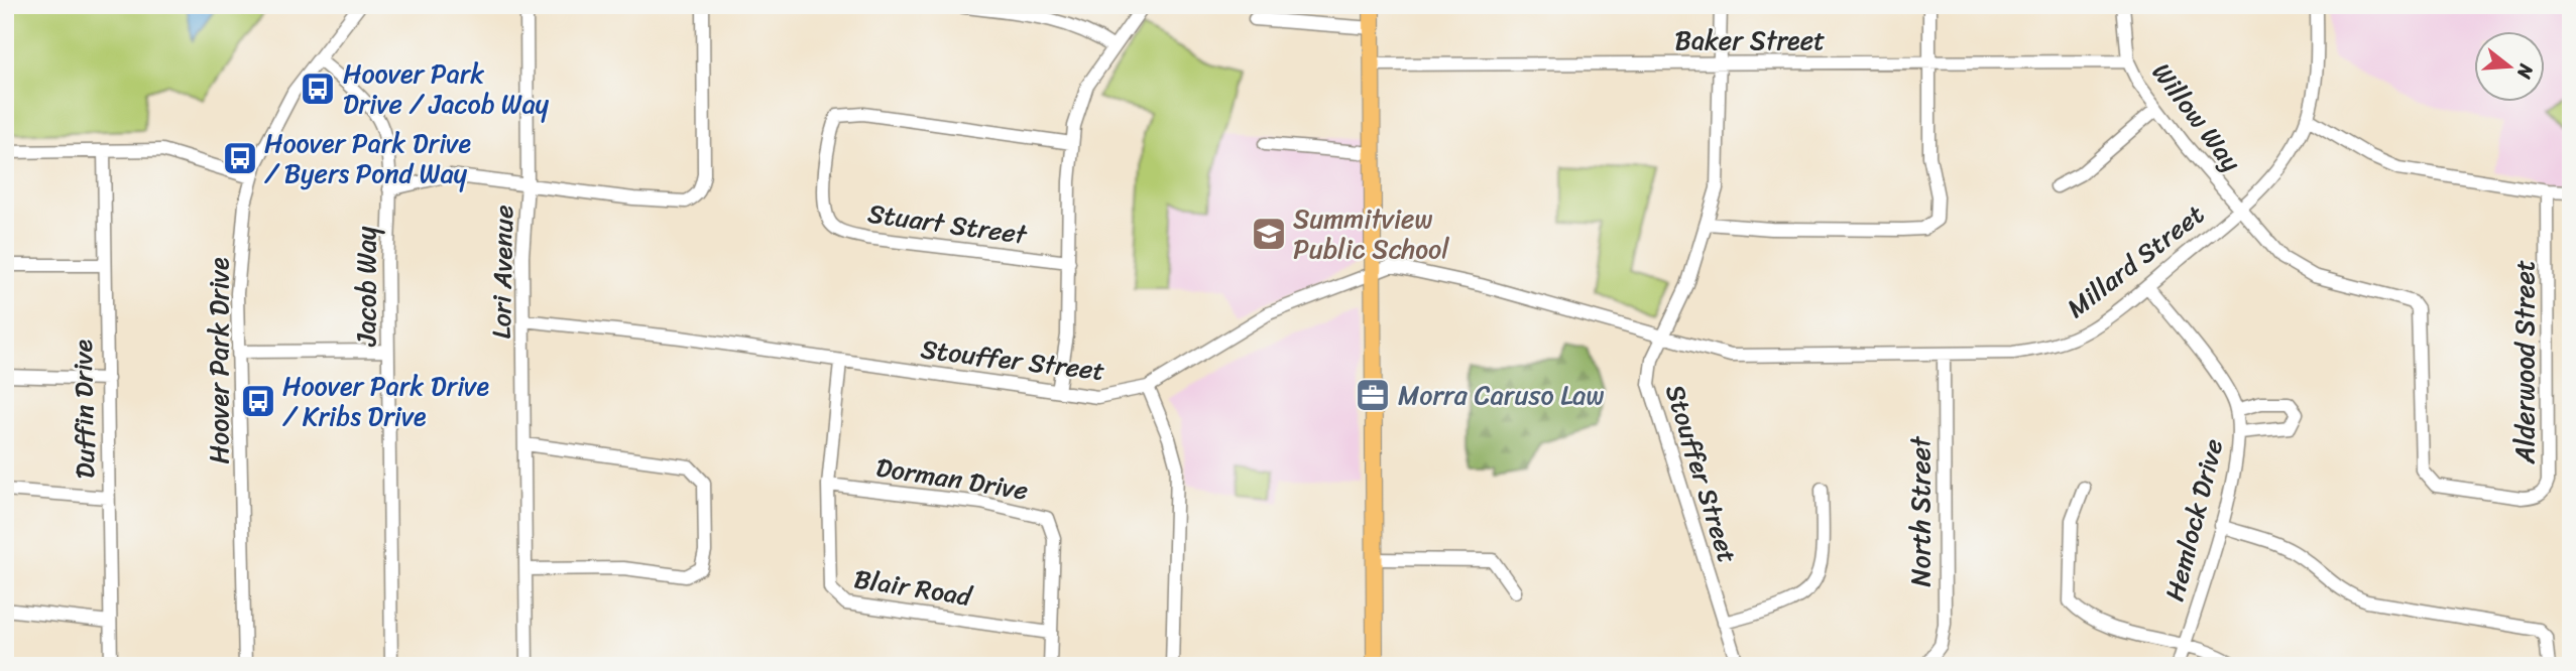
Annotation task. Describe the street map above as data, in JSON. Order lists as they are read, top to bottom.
{
  "streets": {
    "street": [
      "Baker Street",
      "Willow Way",
      "Stuart Street",
      "Millard Street",
      "Lori Avenue",
      "Jacob Way",
      "Stouffer Street",
      "Hoover Park Drive",
      "Alderwood Street",
      "Duffin Drive",
      "Dorman Drive",
      "North Street",
      "Hemlock Drive",
      "Blair Road"
    ]
  },
  "crossings": [
    ["Baker Street", "Willow Way"],
    ["Willow Way", "Millard Street"],
    ["Willow Way", "Alderwood Street"],
    ["Millard Street", "Stouffer Street"],
    ["Millard Street", "Alderwood Street"],
    ["Millard Street", "North Street"],
    ["Millard Street", "Hemlock Drive"],
    ["Lori Avenue", "Stouffer Street"],
    ["Jacob Way", "Hoover Park Drive"],
    ["Stouffer Street", "Blair Road"],
    ["Dorman Drive", "Blair Road"]
  ],
  "places": {
    "bus stop": ["Hoover Park Drive / Jacob Way", "Hoover Park Drive / Byers Pond Way", "Hoover Park Drive / Kribs Drive"],
    "school or university": ["Summitview Public School"],
    "office": ["Morra Caruso Law"]
  },
  "north": "right"
}
